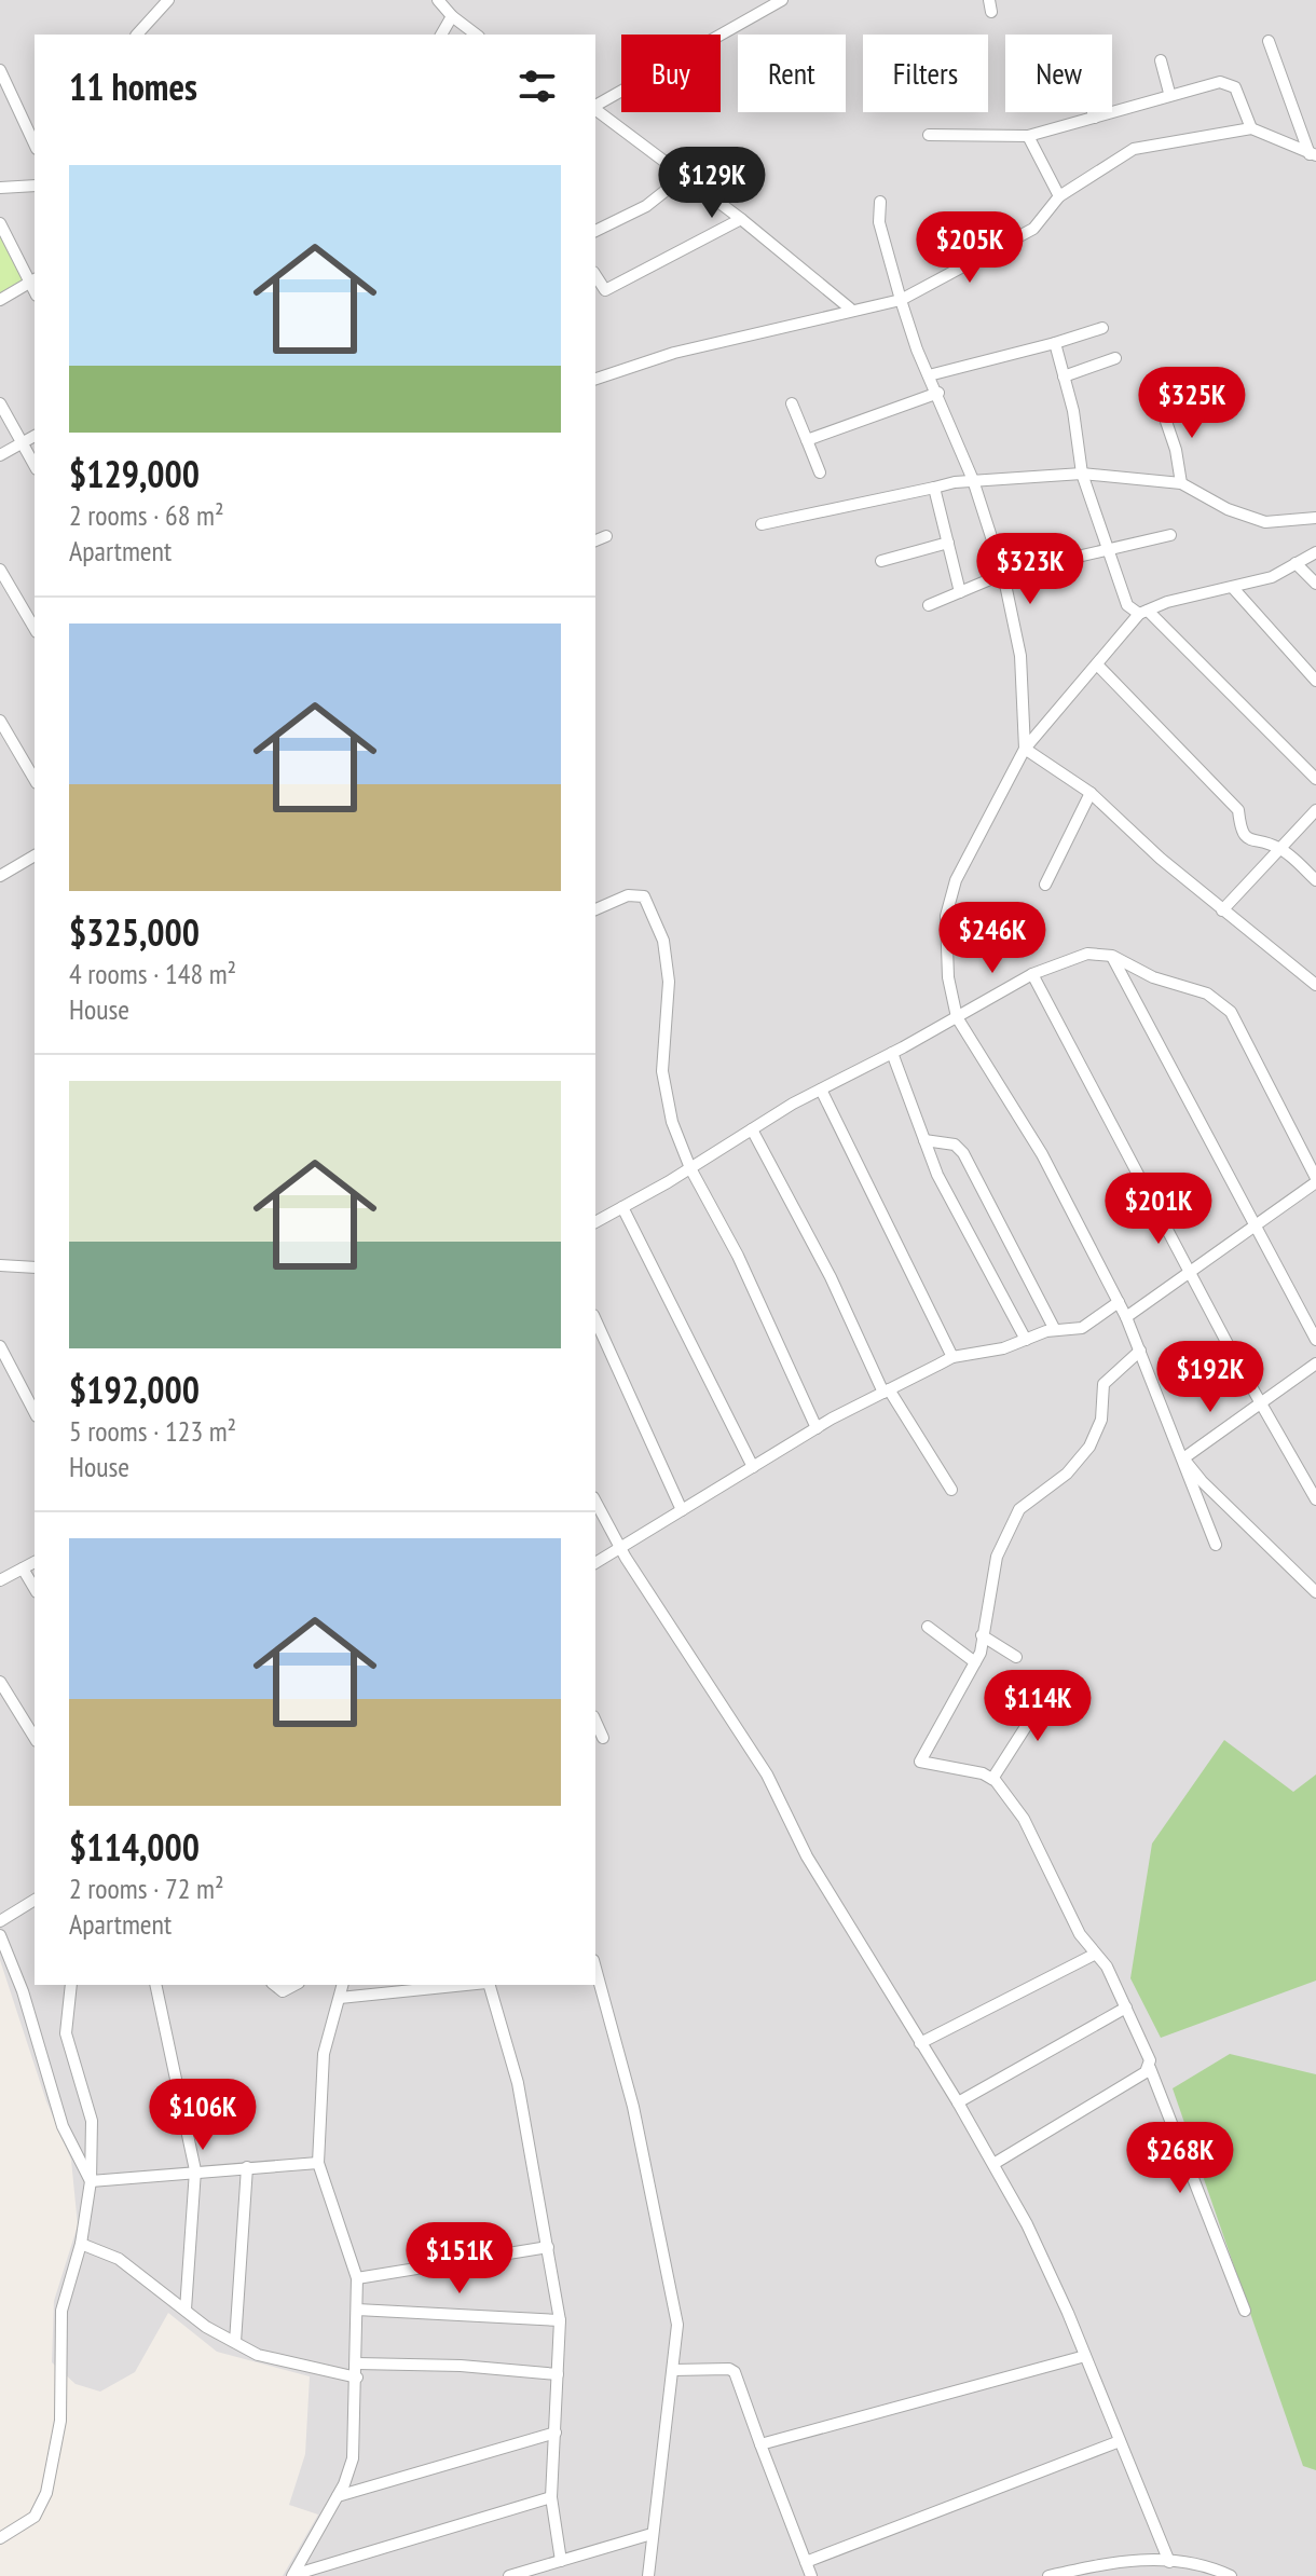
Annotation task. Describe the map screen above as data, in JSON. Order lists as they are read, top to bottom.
{
  "page": {
    "chip": [
      "Buy",
      "Rent",
      "Filters",
      "New"
    ],
    "heading": "11 homes",
    "list": [
      {
        "name": "$129,000",
        "note": "2 rooms · 68 m² · Apartment"
      },
      {
        "name": "$325,000",
        "note": "4 rooms · 148 m² · House"
      },
      {
        "name": "$192,000",
        "note": "5 rooms · 123 m² · House"
      },
      {
        "name": "$114,000",
        "note": "2 rooms · 72 m² · Apartment"
      }
    ],
    "price": [
      "$129K",
      "$205K",
      "$325K",
      "$323K",
      "$246K",
      "$201K",
      "$192K",
      "$114K",
      "$106K",
      "$268K",
      "$151K"
    ]
  }
}
